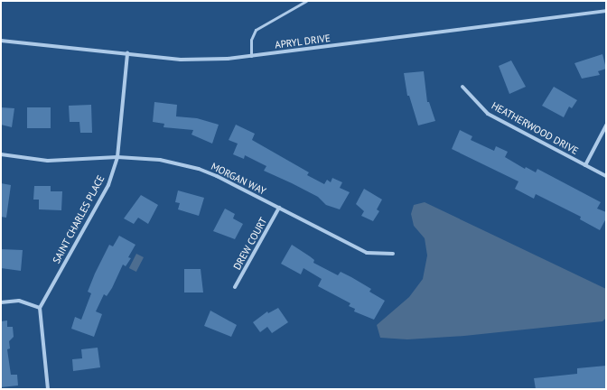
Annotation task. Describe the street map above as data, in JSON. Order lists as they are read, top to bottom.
{
  "streets": {
    "street": [
      "APRYL DRIVE",
      "HEATHERWOOD DRIVE",
      "MORGAN WAY",
      "SAINT CHARLES PLACE",
      "DREW COURT"
    ]
  },
  "crossings": [
    ["APRYL DRIVE", "SAINT CHARLES PLACE"],
    ["MORGAN WAY", "SAINT CHARLES PLACE"],
    ["MORGAN WAY", "DREW COURT"]
  ]
}
